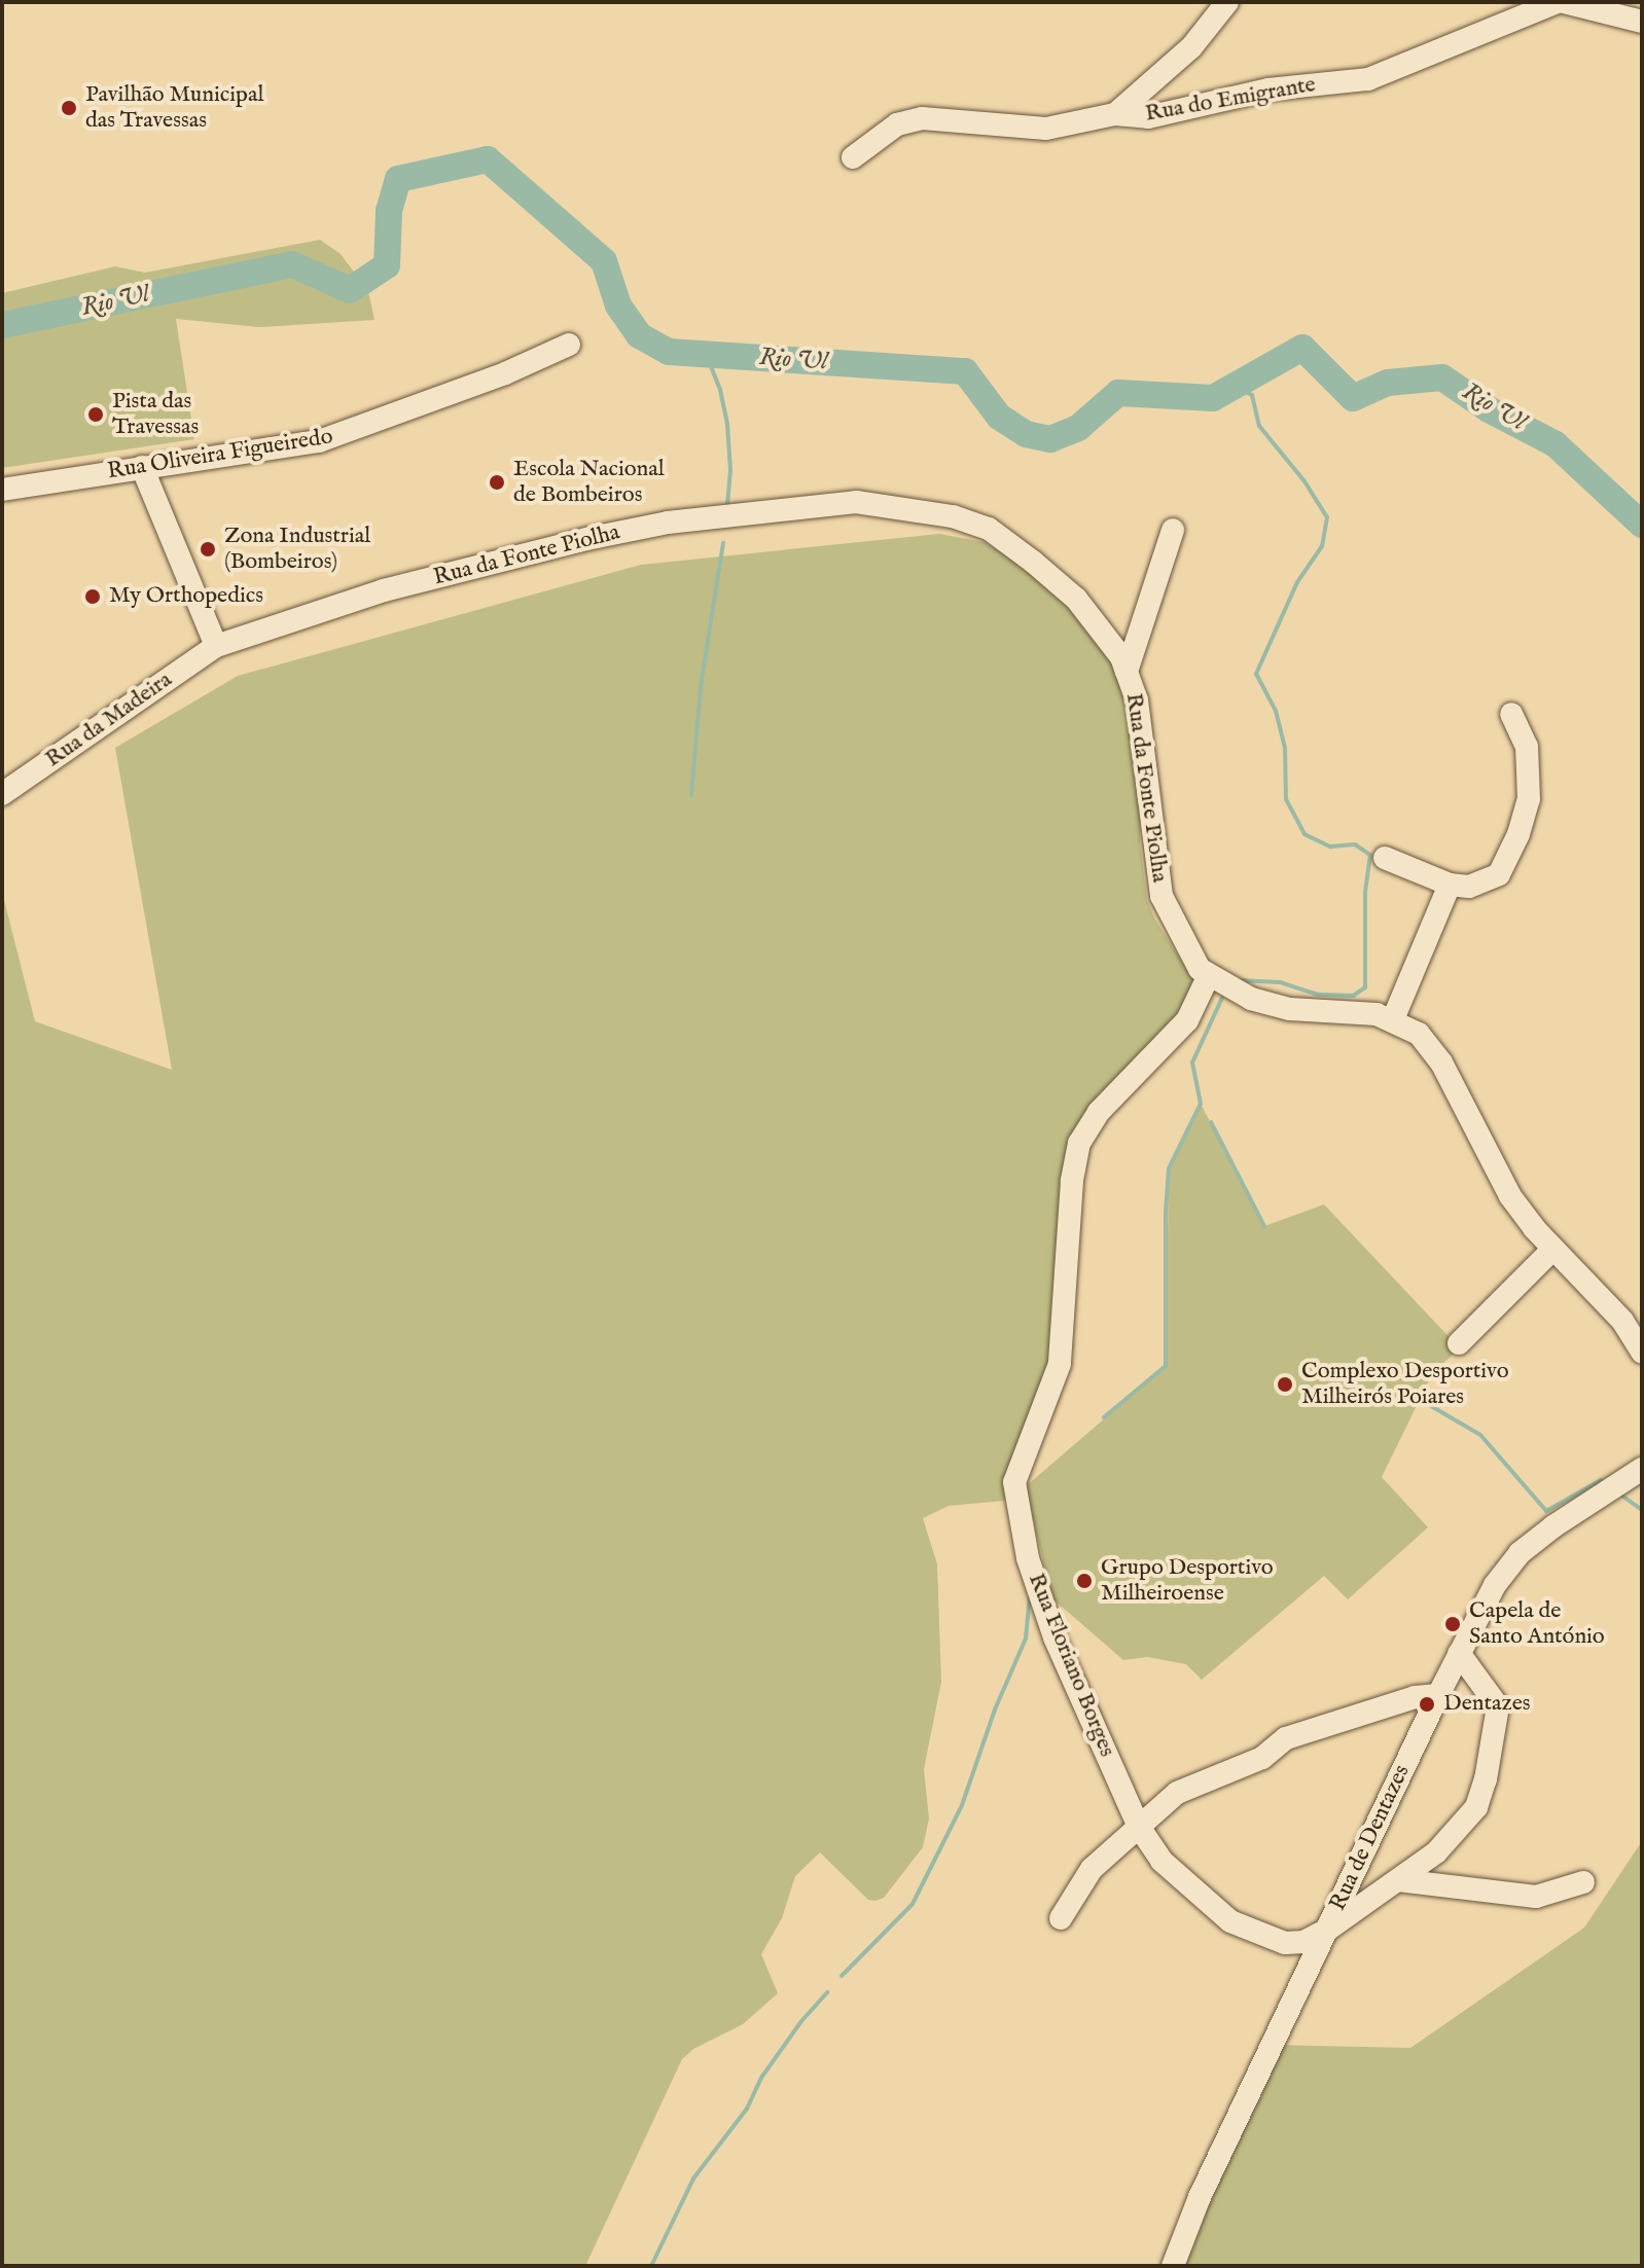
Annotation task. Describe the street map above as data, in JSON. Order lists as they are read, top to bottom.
{
  "streets": {
    "street": [
      "Rua do Emigrante",
      "Rua Oliveira Figueiredo",
      "Rua da Fonte Piolha",
      "Rua da Madeira",
      "Rua Floriano Borges",
      "Rua de Dentazes"
    ]
  },
  "crossings": [
    ["Rua da Fonte Piolha", "Rua da Madeira"],
    ["Rua da Fonte Piolha", "Rua Floriano Borges"],
    ["Rua Floriano Borges", "Rua de Dentazes"]
  ],
  "water": ["Rio Ul"],
  "places": [
    "Pavilhão Municipal das Travessas",
    "Pista das Travessas",
    "Escola Nacional de Bombeiros",
    "Zona Industrial (Bombeiros)",
    "My Orthopedics",
    "Complexo Desportivo Milheirós Poiares",
    "Grupo Desportivo Milheiroense",
    "Capela de Santo António",
    "Dentazes"
  ]
}
